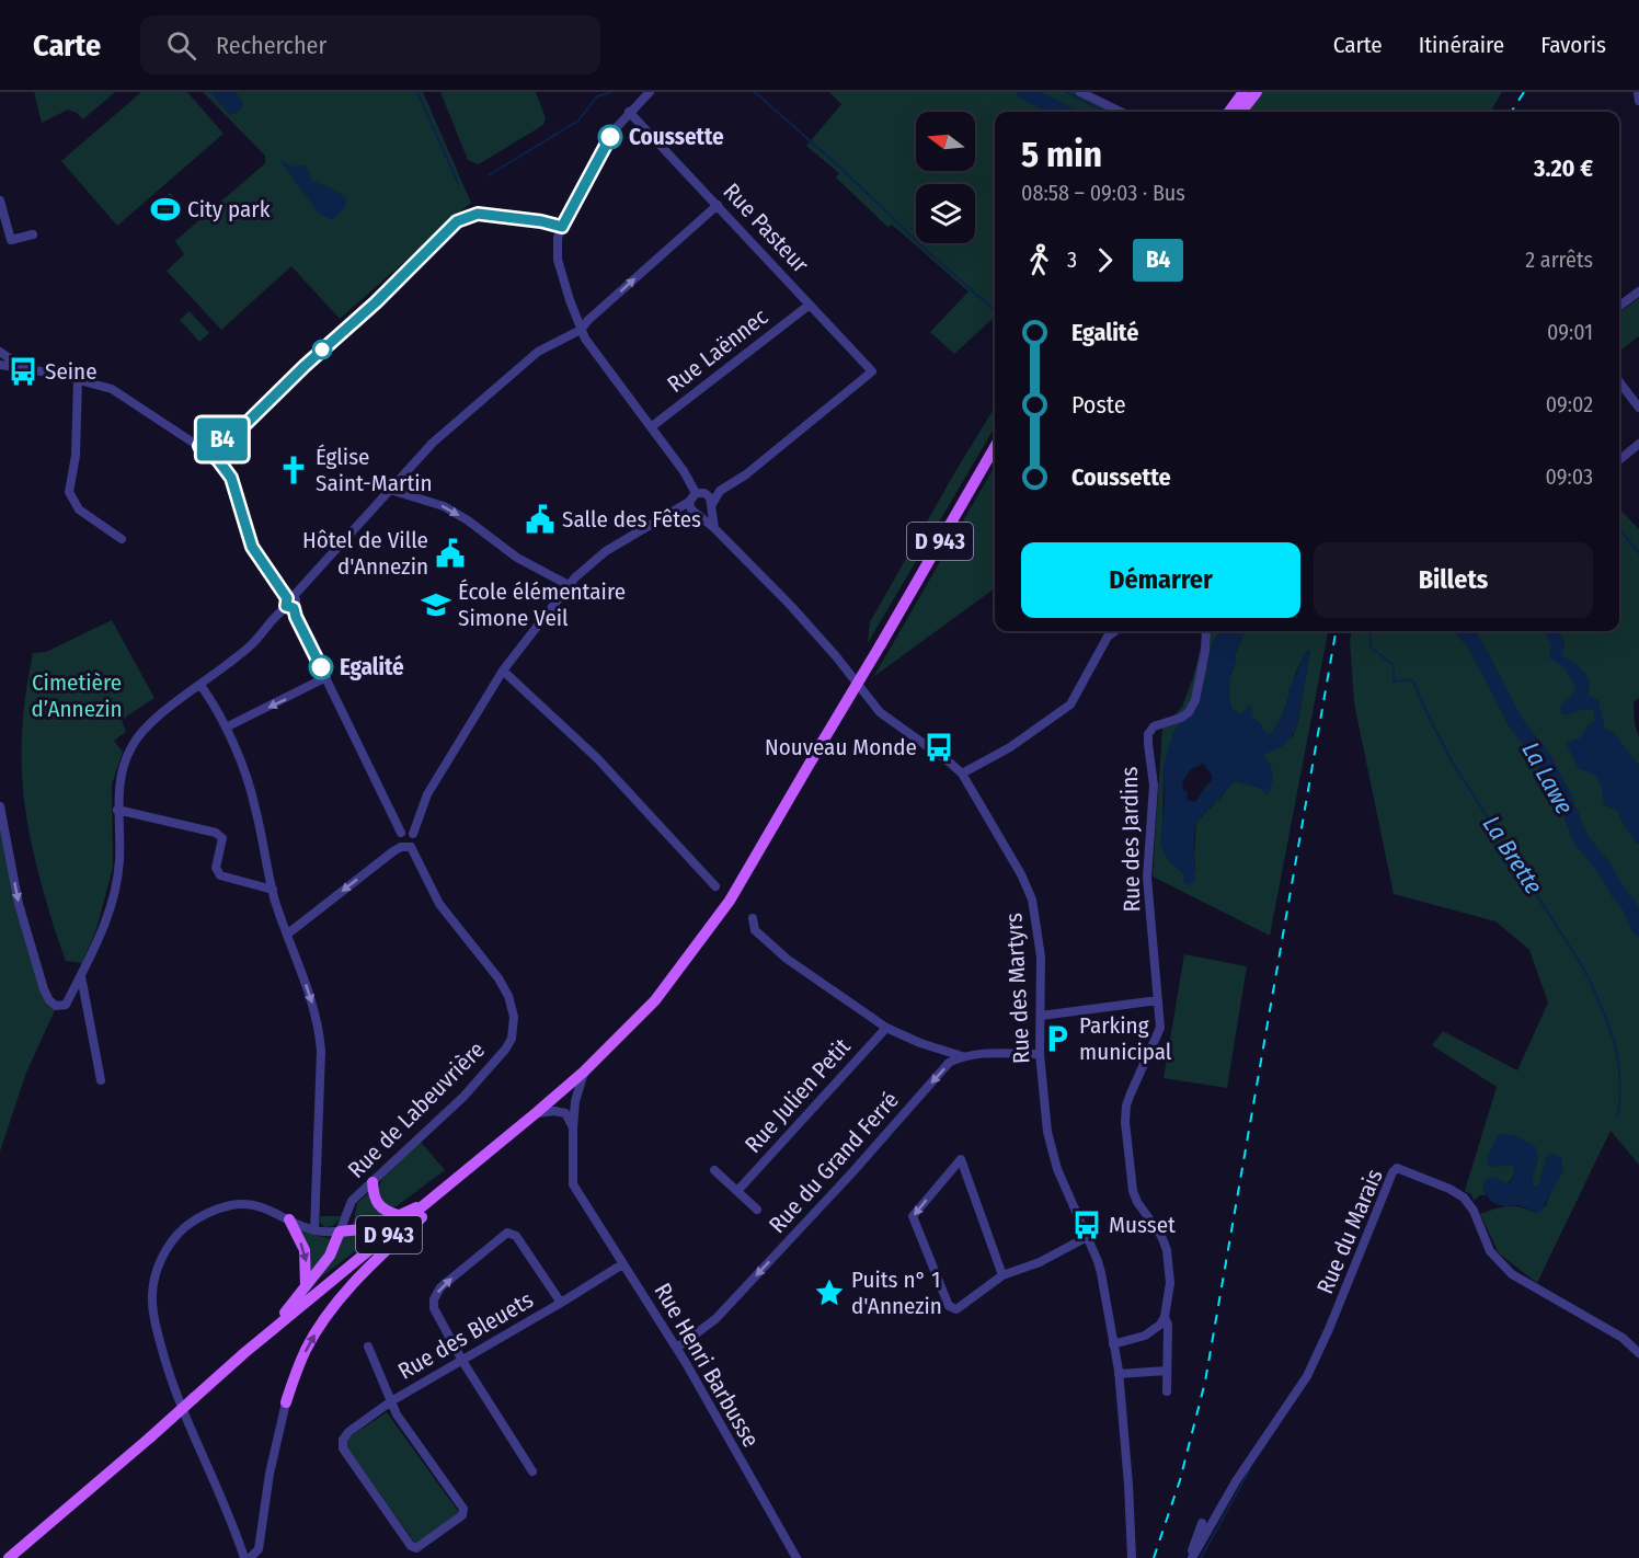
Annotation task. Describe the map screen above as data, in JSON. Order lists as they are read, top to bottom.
{
  "streets": {
    "main road": ["D 943"],
    "street": [
      "Rue Pasteur",
      "Rue Laënnec",
      "Rue des Jardins",
      "Rue des Martyrs",
      "Rue Julien Petit",
      "Rue de Labeuvrière",
      "Rue du Grand Ferré",
      "Rue du Marais",
      "Rue des Bleuets",
      "Rue Henri Barbusse"
    ]
  },
  "crossings": [
    ["Rue Pasteur", "Rue Laënnec"],
    ["Rue du Grand Ferré", "Rue Henri Barbusse"],
    ["Rue des Bleuets", "Rue Henri Barbusse"]
  ],
  "one_way": ["Rue du Grand Ferré"],
  "water": ["La Lawe", "La Brette"],
  "parks": ["Cimetière d’Annezin"],
  "places": {
    "other": ["Coussette", "Egalité"],
    "sports": ["City park"],
    "bus stop": ["Seine", "Nouveau Monde", "Musset"],
    "church": ["Église Saint-Martin"],
    "public building": ["Salle des Fêtes", "Hôtel de Ville d'Annezin"],
    "school or university": ["École élémentaire Simone Veil"],
    "parking": ["Parking municipal"],
    "place": ["Puits n° 1 d'Annezin"]
  },
  "lines": ["bus line B4"],
  "north": "left",
  "page": {
    "header": "Carte",
    "search": "Rechercher",
    "nav": ["Carte", "Itinéraire", "Favoris"],
    "on_map": "B4",
    "heading": ["5 min", "08:58 – 09:03 · Bus", "3.20 €"],
    "legs": ["3", "B4", "2 arrêts"],
    "list": [
      {
        "name": "Egalité",
        "value": "09:01"
      },
      {
        "name": "Poste",
        "value": "09:02"
      },
      {
        "name": "Coussette",
        "value": "09:03"
      }
    ],
    "buttons": ["Démarrer", "Billets"]
  }
}
